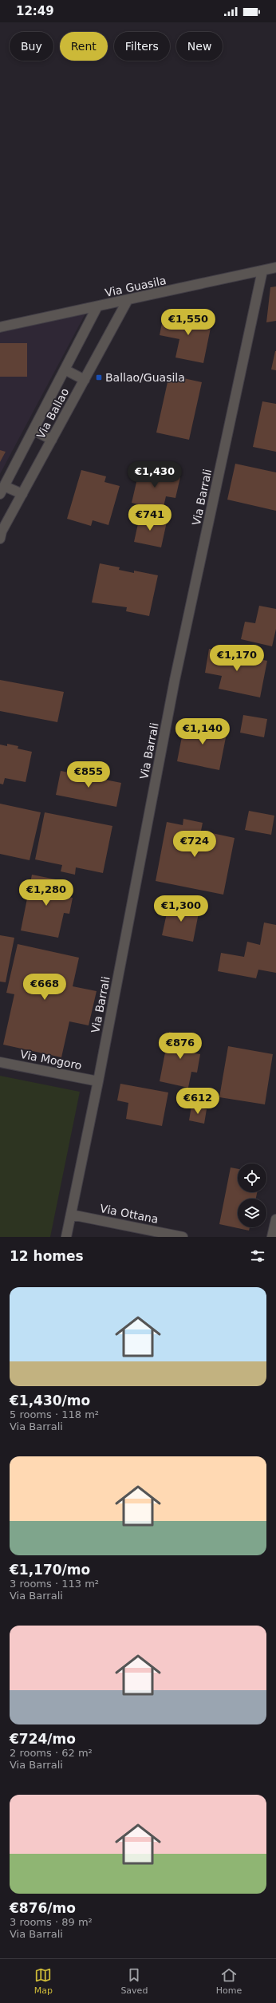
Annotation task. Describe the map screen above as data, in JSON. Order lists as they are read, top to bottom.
{
  "streets": {
    "street": [
      "Via Guasila",
      "Via Ballao",
      "Via Barrali",
      "Via Mogoro",
      "Via Ottana"
    ]
  },
  "crossings": [
    ["Via Guasila", "Via Ballao"],
    ["Via Guasila", "Via Barrali"],
    ["Via Barrali", "Via Mogoro"],
    ["Via Barrali", "Via Ottana"]
  ],
  "places": {
    "transit": ["Ballao/Guasila"]
  },
  "page": {
    "status": "12:49",
    "chip": [
      "Buy",
      "Rent",
      "Filters",
      "New"
    ],
    "price": [
      "€1,550",
      "€1,430",
      "€741",
      "€1,170",
      "€1,140",
      "€855",
      "€724",
      "€1,280",
      "€1,300",
      "€668",
      "€876",
      "€612"
    ],
    "heading": "12 homes",
    "list": [
      {
        "name": "€1,430/mo",
        "note": "5 rooms · 118 m² · Via Barrali"
      },
      {
        "name": "€1,170/mo",
        "note": "3 rooms · 113 m² · Via Barrali"
      },
      {
        "name": "€724/mo",
        "note": "2 rooms · 62 m² · Via Barrali"
      },
      {
        "name": "€876/mo",
        "note": "3 rooms · 89 m² · Via Barrali"
      }
    ],
    "tabs": ["Map", "Saved", "Home"]
  }
}
